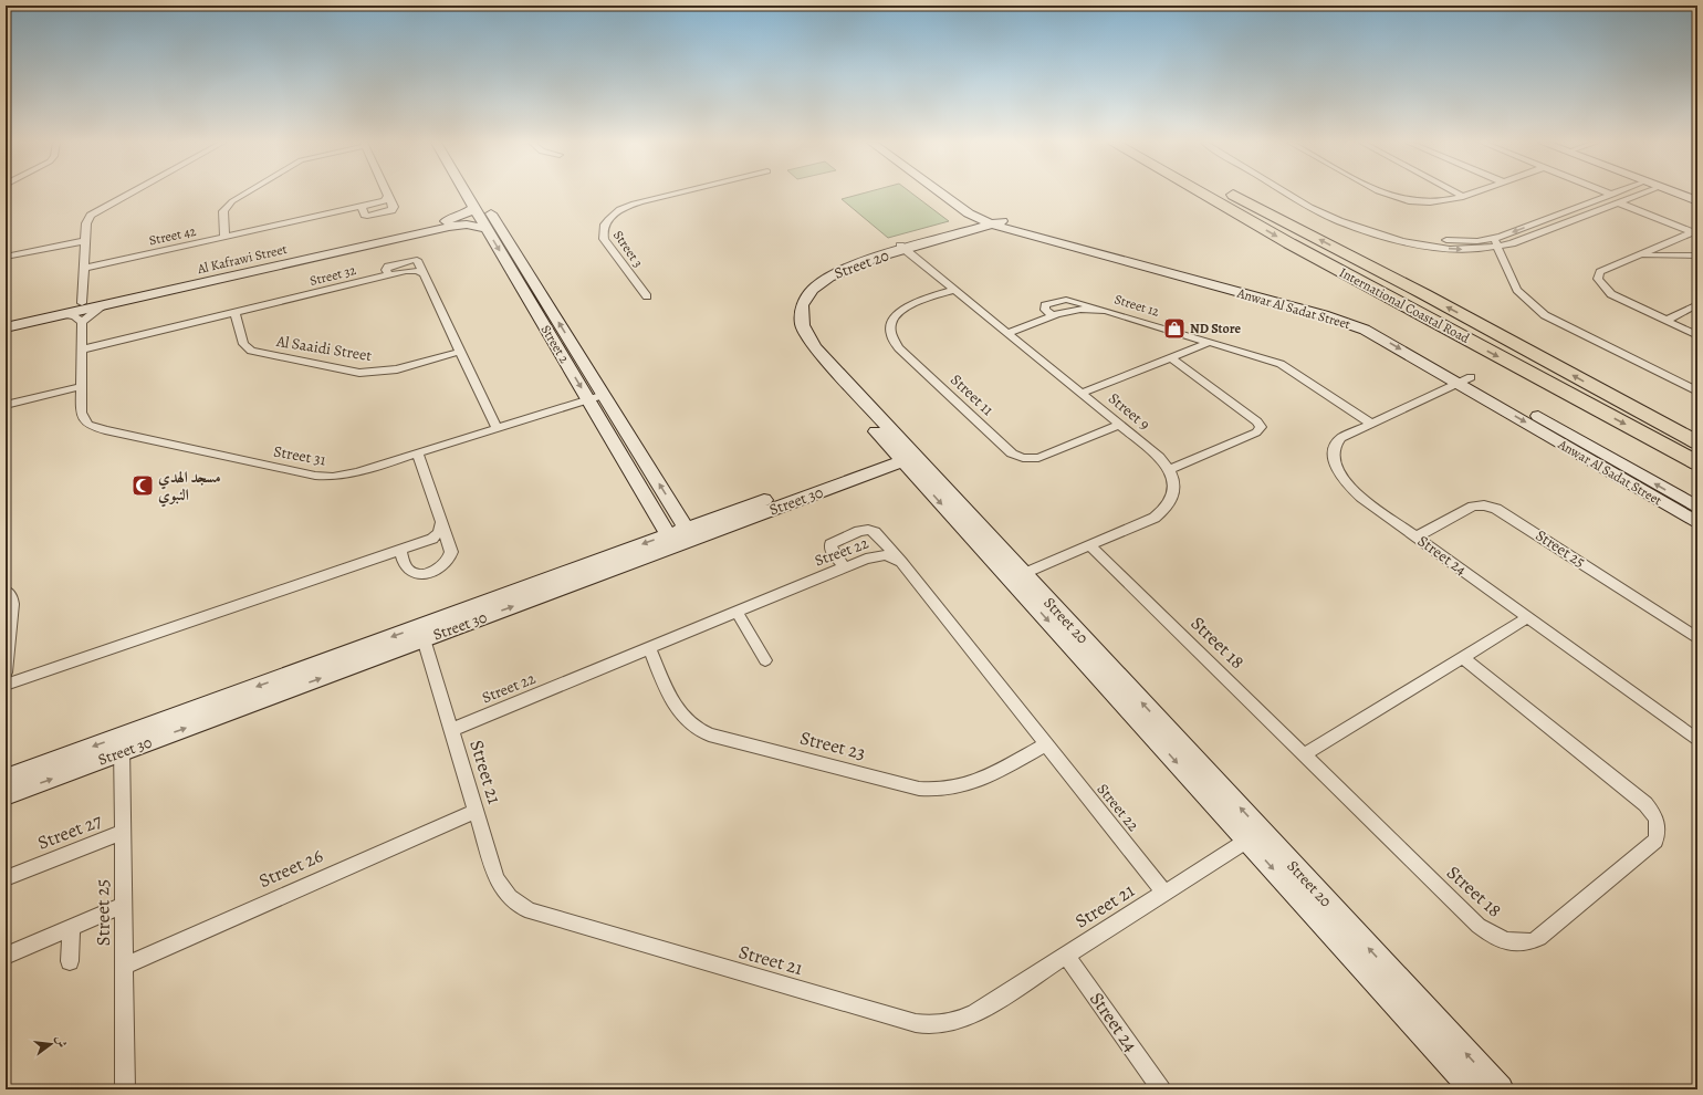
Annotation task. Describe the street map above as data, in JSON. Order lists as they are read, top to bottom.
{
  "streets": {
    "highway": ["International Coastal Road"],
    "street": [
      "Street 42",
      "Street 3",
      "Al Kafrawi Street",
      "Street 20",
      "Street 32",
      "Street 12",
      "Anwar Al Sadat Street",
      "Street 2",
      "Al Saaidi Street",
      "Street 11",
      "Street 9",
      "Street 31",
      "Street 30",
      "Street 25",
      "Street 22",
      "Street 24",
      "Street 18",
      "Street 23",
      "Street 21",
      "Street 27",
      "Street 26"
    ]
  },
  "crossings": [
    ["Al Kafrawi Street", "Street 2"],
    ["Street 20", "Anwar Al Sadat Street"],
    ["Street 20", "Street 9"],
    ["Street 20", "Street 30"],
    ["Street 20", "Street 21"],
    ["Street 32", "Al Saaidi Street"],
    ["Street 32", "Street 31"],
    ["Street 12", "Street 9"],
    ["Street 12", "Street 24"],
    ["Anwar Al Sadat Street", "Street 24"],
    ["Street 2", "Street 31"],
    ["Street 2", "Street 30"],
    ["Street 11", "Street 9"],
    ["Street 9", "Street 18"],
    ["Street 30", "Street 25"],
    ["Street 30", "Street 21"],
    ["Street 25", "Street 24"],
    ["Street 25", "Street 27"],
    ["Street 25", "Street 26"],
    ["Street 22", "Street 23"],
    ["Street 22", "Street 21"],
    ["Street 24", "Street 21"],
    ["Street 21", "Street 26"]
  ],
  "places": {
    "shop": ["ND Store"],
    "mosque": ["مسجد الهدي النبوي"]
  },
  "north": "right"
}
